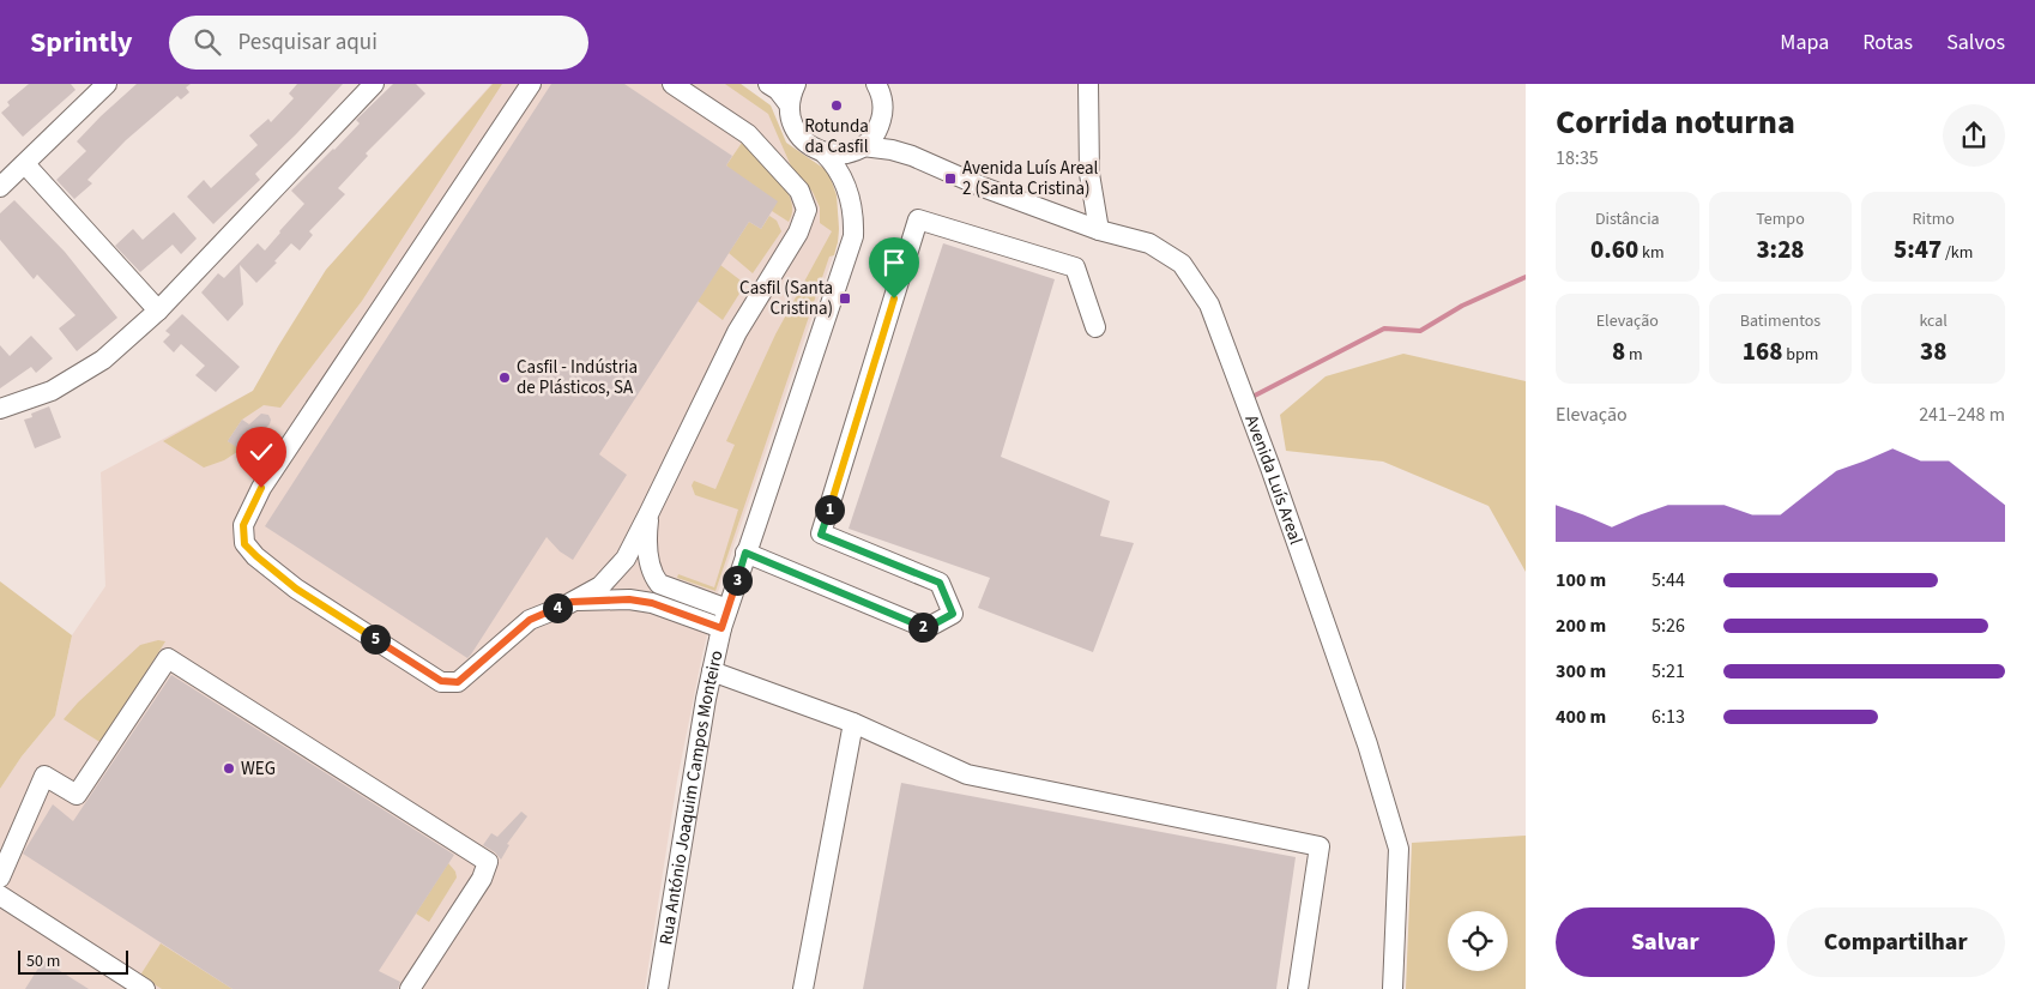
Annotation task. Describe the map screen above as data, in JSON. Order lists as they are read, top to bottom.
{
  "streets": {
    "street": ["Avenida Luís Areal", "Rua António Joaquim Campos Monteiro"]
  },
  "crossings": [
    ["Avenida Luís Areal", "Rua António Joaquim Campos Monteiro"]
  ],
  "places": {
    "other": ["Rotunda da Casfil", "Casfil - Indústria de Plásticos, SA", "WEG"],
    "transit": ["Avenida Luís Areal 2 (Santa Cristina)", "Casfil (Santa Cristina)"]
  },
  "scale_bar": "50 m",
  "page": {
    "header": "Sprintly",
    "search": "Pesquisar aqui",
    "nav": ["Mapa", "Rotas", "Salvos"],
    "heading": ["Corrida noturna", "18:35"],
    "stats": [
      ["Distância", "0.60 km"],
      ["Tempo", "3:28"],
      ["Ritmo", "5:47 /km"],
      ["Elevação", "8 m"],
      ["Batimentos", "168 bpm"],
      ["kcal", "38"]
    ],
    "chart": ["Elevação", "241–248 m"],
    "pins": [
      "1",
      "3",
      "4",
      "2",
      "5"
    ],
    "list": [
      {
        "name": "100 m",
        "note": "5:44"
      },
      {
        "name": "200 m",
        "note": "5:26"
      },
      {
        "name": "300 m",
        "note": "5:21"
      },
      {
        "name": "400 m",
        "note": "6:13"
      }
    ],
    "buttons": ["Salvar", "Compartilhar"],
    "scale": "50 m"
  }
}
